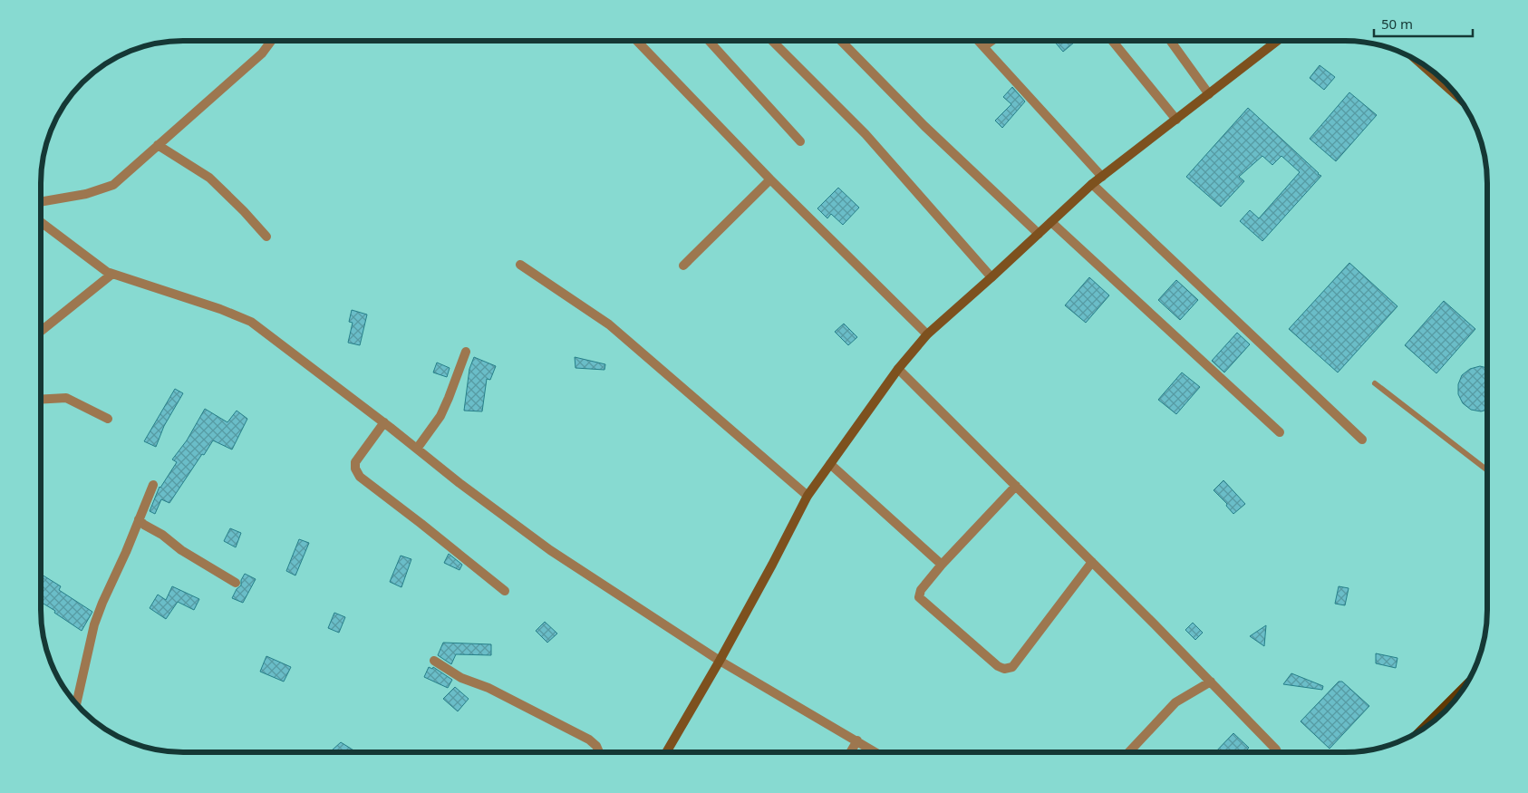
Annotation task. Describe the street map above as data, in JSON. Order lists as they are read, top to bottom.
{
  "scale_bar": "50 m"
}
